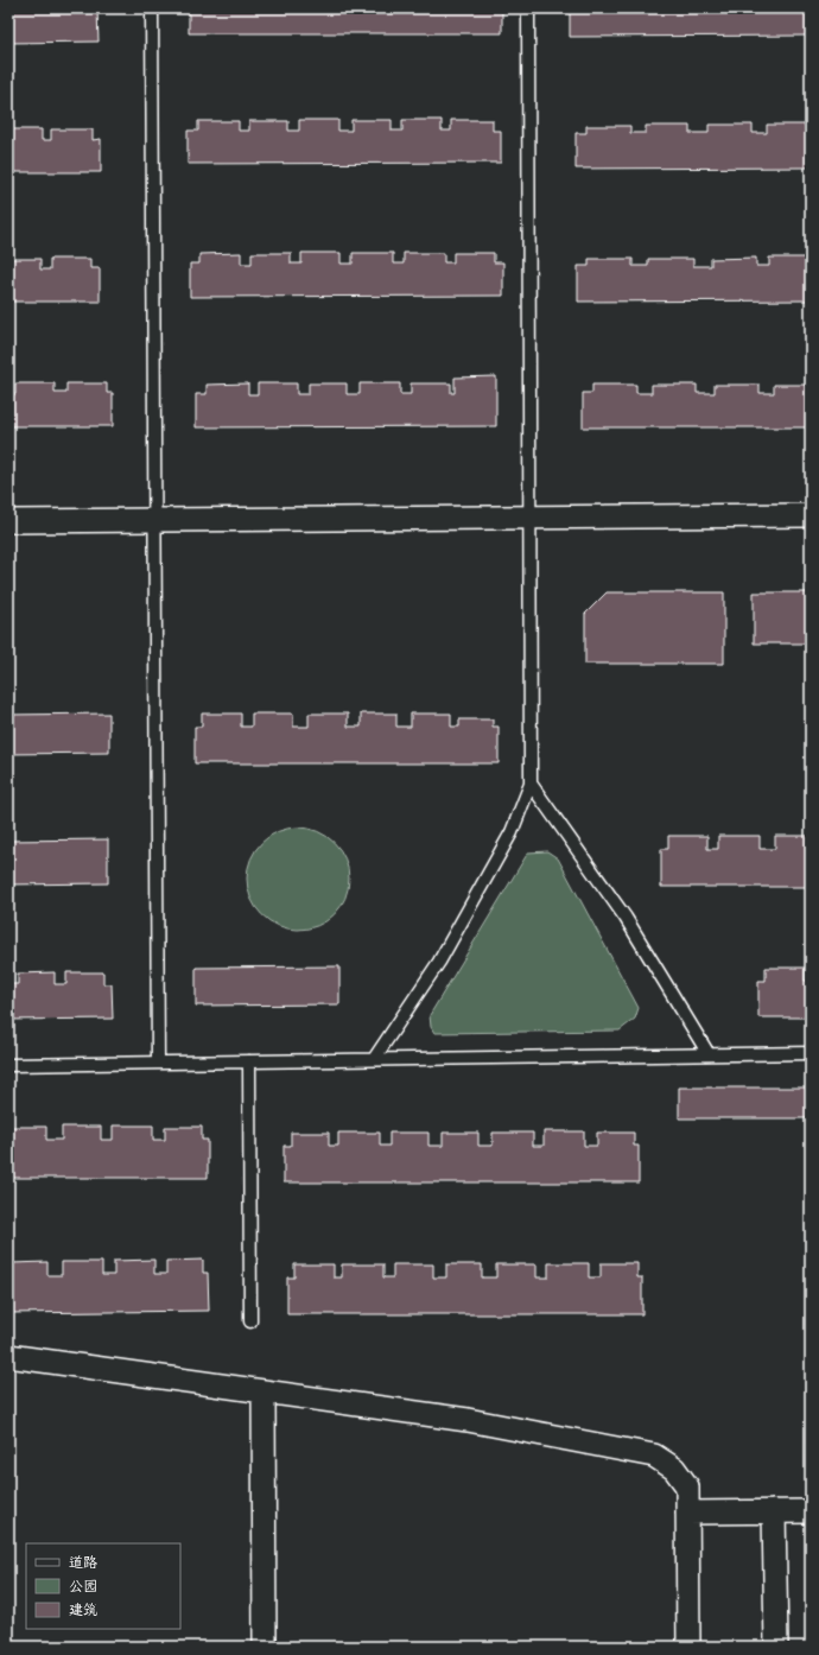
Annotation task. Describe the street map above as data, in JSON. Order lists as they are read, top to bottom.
{
  "legend": ["道路", "公园", "建筑"]
}
